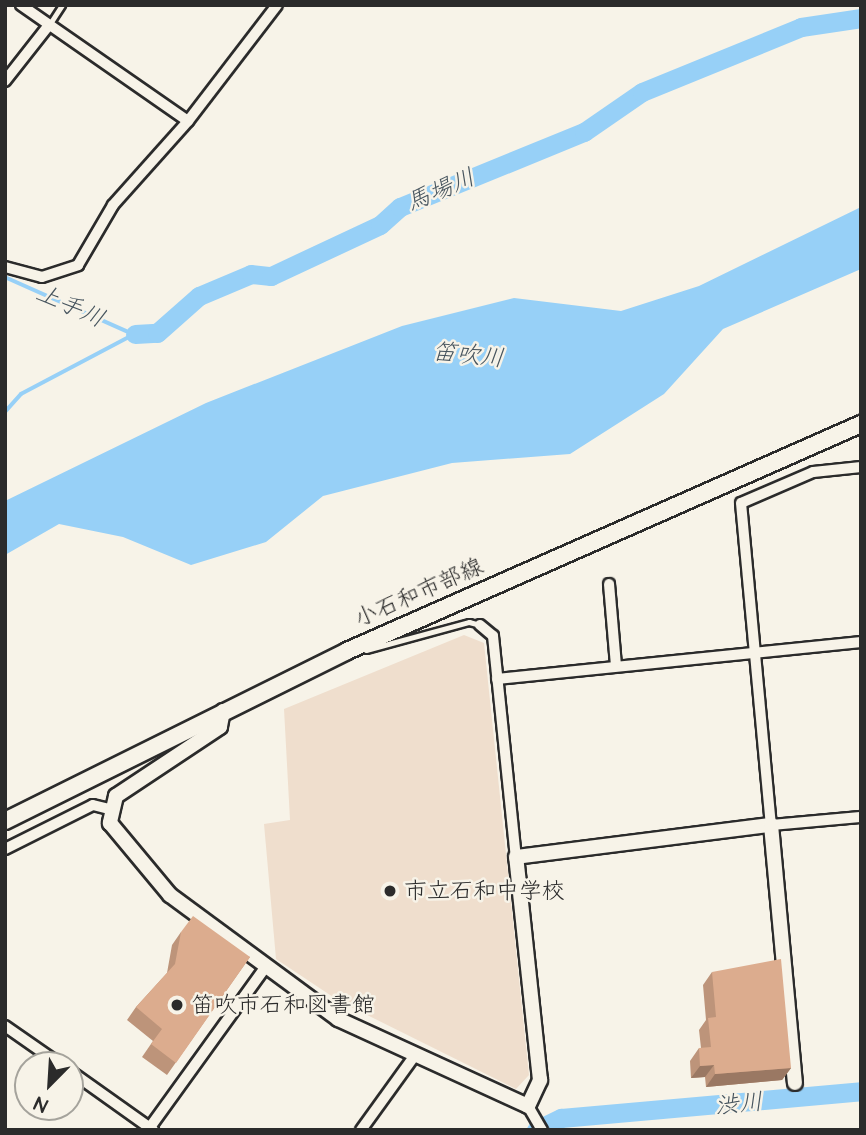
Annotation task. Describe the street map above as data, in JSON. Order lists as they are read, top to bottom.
{
  "streets": {
    "main road": ["小石和市部線"]
  },
  "water": [
    "馬場川",
    "上手川",
    "笛吹川",
    "渋川"
  ],
  "places": ["市立石和中学校", "笛吹市石和図書館"],
  "north": "bottom left"
}
